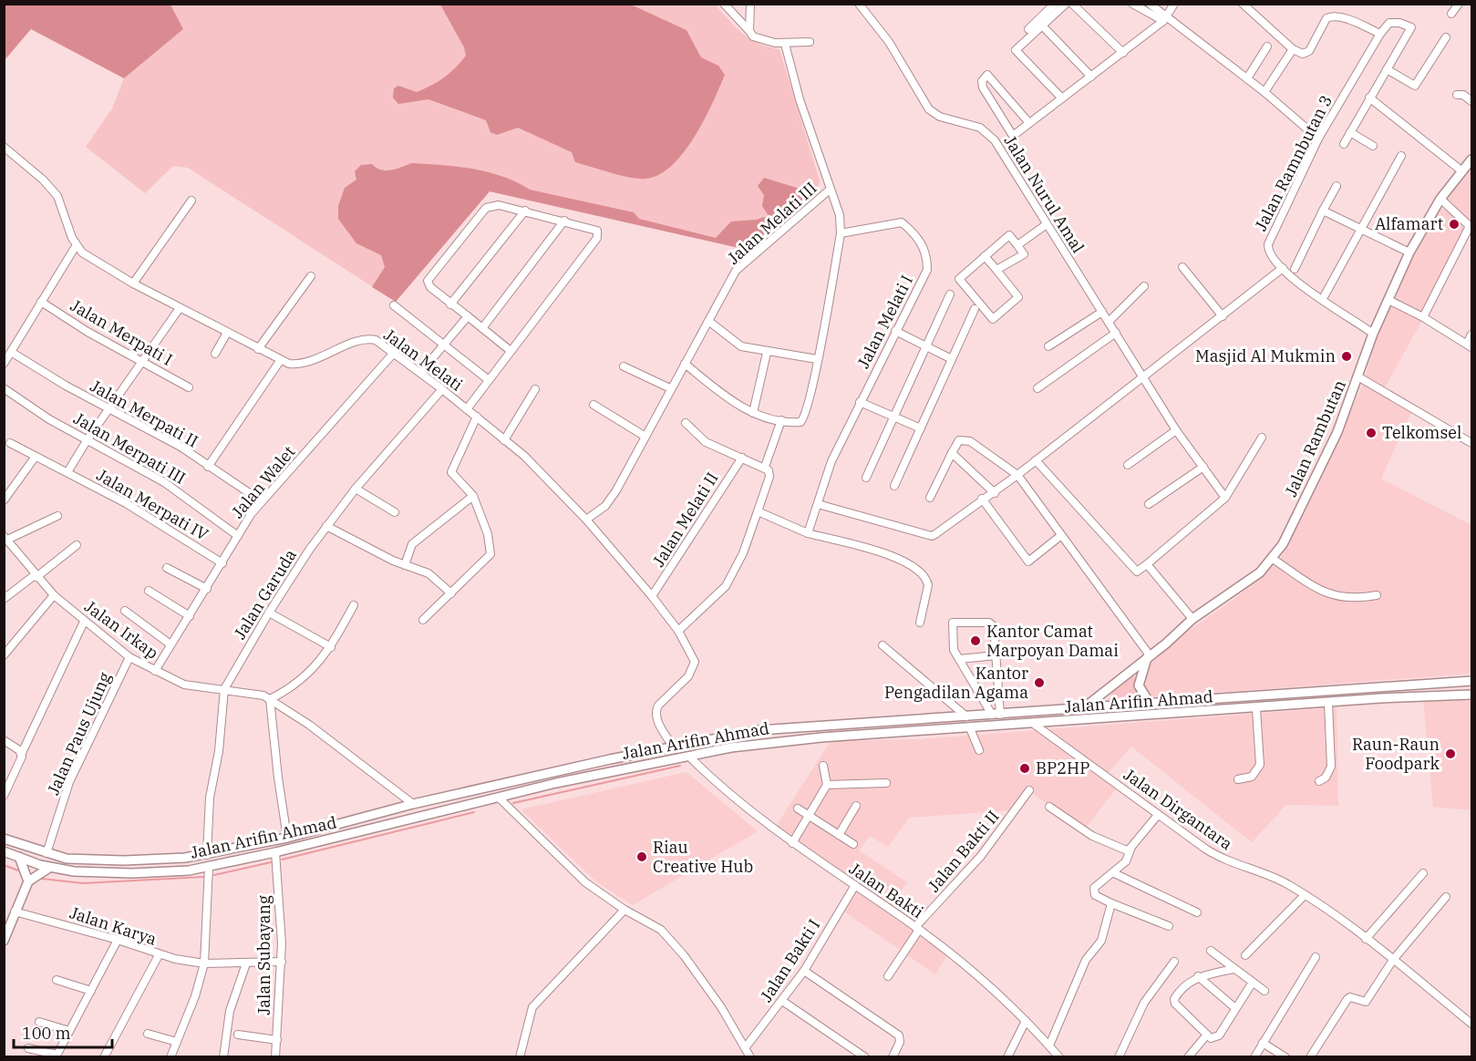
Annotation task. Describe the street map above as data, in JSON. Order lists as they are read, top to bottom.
{
  "streets": {
    "main road": ["Jalan Rambutan", "Jalan Arifin Ahmad"],
    "street": [
      "Jalan Ramnbutan 3",
      "Jalan Nurul Amal",
      "Jalan Melati III",
      "Jalan Melati I",
      "Jalan Merpati I",
      "Jalan Melati",
      "Jalan Merpati II",
      "Jalan Merpati III",
      "Jalan Walet",
      "Jalan Merpati IV",
      "Jalan Melati II",
      "Jalan Garuda",
      "Jalan Irkap",
      "Jalan Paus Ujung",
      "Jalan Dirgantara",
      "Jalan Bakti II",
      "Jalan Bakti",
      "Jalan Karya",
      "Jalan Subayang",
      "Jalan Bakti I"
    ]
  },
  "crossings": [
    ["Jalan Ramnbutan 3", "Jalan Rambutan"],
    ["Jalan Melati III", "Jalan Melati"],
    ["Jalan Melati", "Jalan Walet"],
    ["Jalan Melati", "Jalan Melati II"],
    ["Jalan Melati", "Jalan Garuda"],
    ["Jalan Melati", "Jalan Arifin Ahmad"],
    ["Jalan Merpati II", "Jalan Walet"],
    ["Jalan Rambutan", "Jalan Arifin Ahmad"],
    ["Jalan Merpati III", "Jalan Walet"],
    ["Jalan Walet", "Jalan Merpati IV"],
    ["Jalan Walet", "Jalan Irkap"],
    ["Jalan Garuda", "Jalan Irkap"],
    ["Jalan Garuda", "Jalan Arifin Ahmad"],
    ["Jalan Irkap", "Jalan Arifin Ahmad"],
    ["Jalan Irkap", "Jalan Paus Ujung"],
    ["Jalan Arifin Ahmad", "Jalan Paus Ujung"],
    ["Jalan Arifin Ahmad", "Jalan Dirgantara"],
    ["Jalan Arifin Ahmad", "Jalan Bakti"],
    ["Jalan Arifin Ahmad", "Jalan Subayang"],
    ["Jalan Bakti II", "Jalan Bakti"],
    ["Jalan Bakti", "Jalan Bakti I"],
    ["Jalan Karya", "Jalan Subayang"]
  ],
  "places": [
    "Alfamart",
    "Masjid Al Mukmin",
    "Telkomsel",
    "Kantor Camat Marpoyan Damai",
    "Kantor Pengadilan Agama",
    "Raun-Raun Foodpark",
    "BP2HP",
    "Riau Creative Hub"
  ],
  "scale_bar": "100 m"
}
